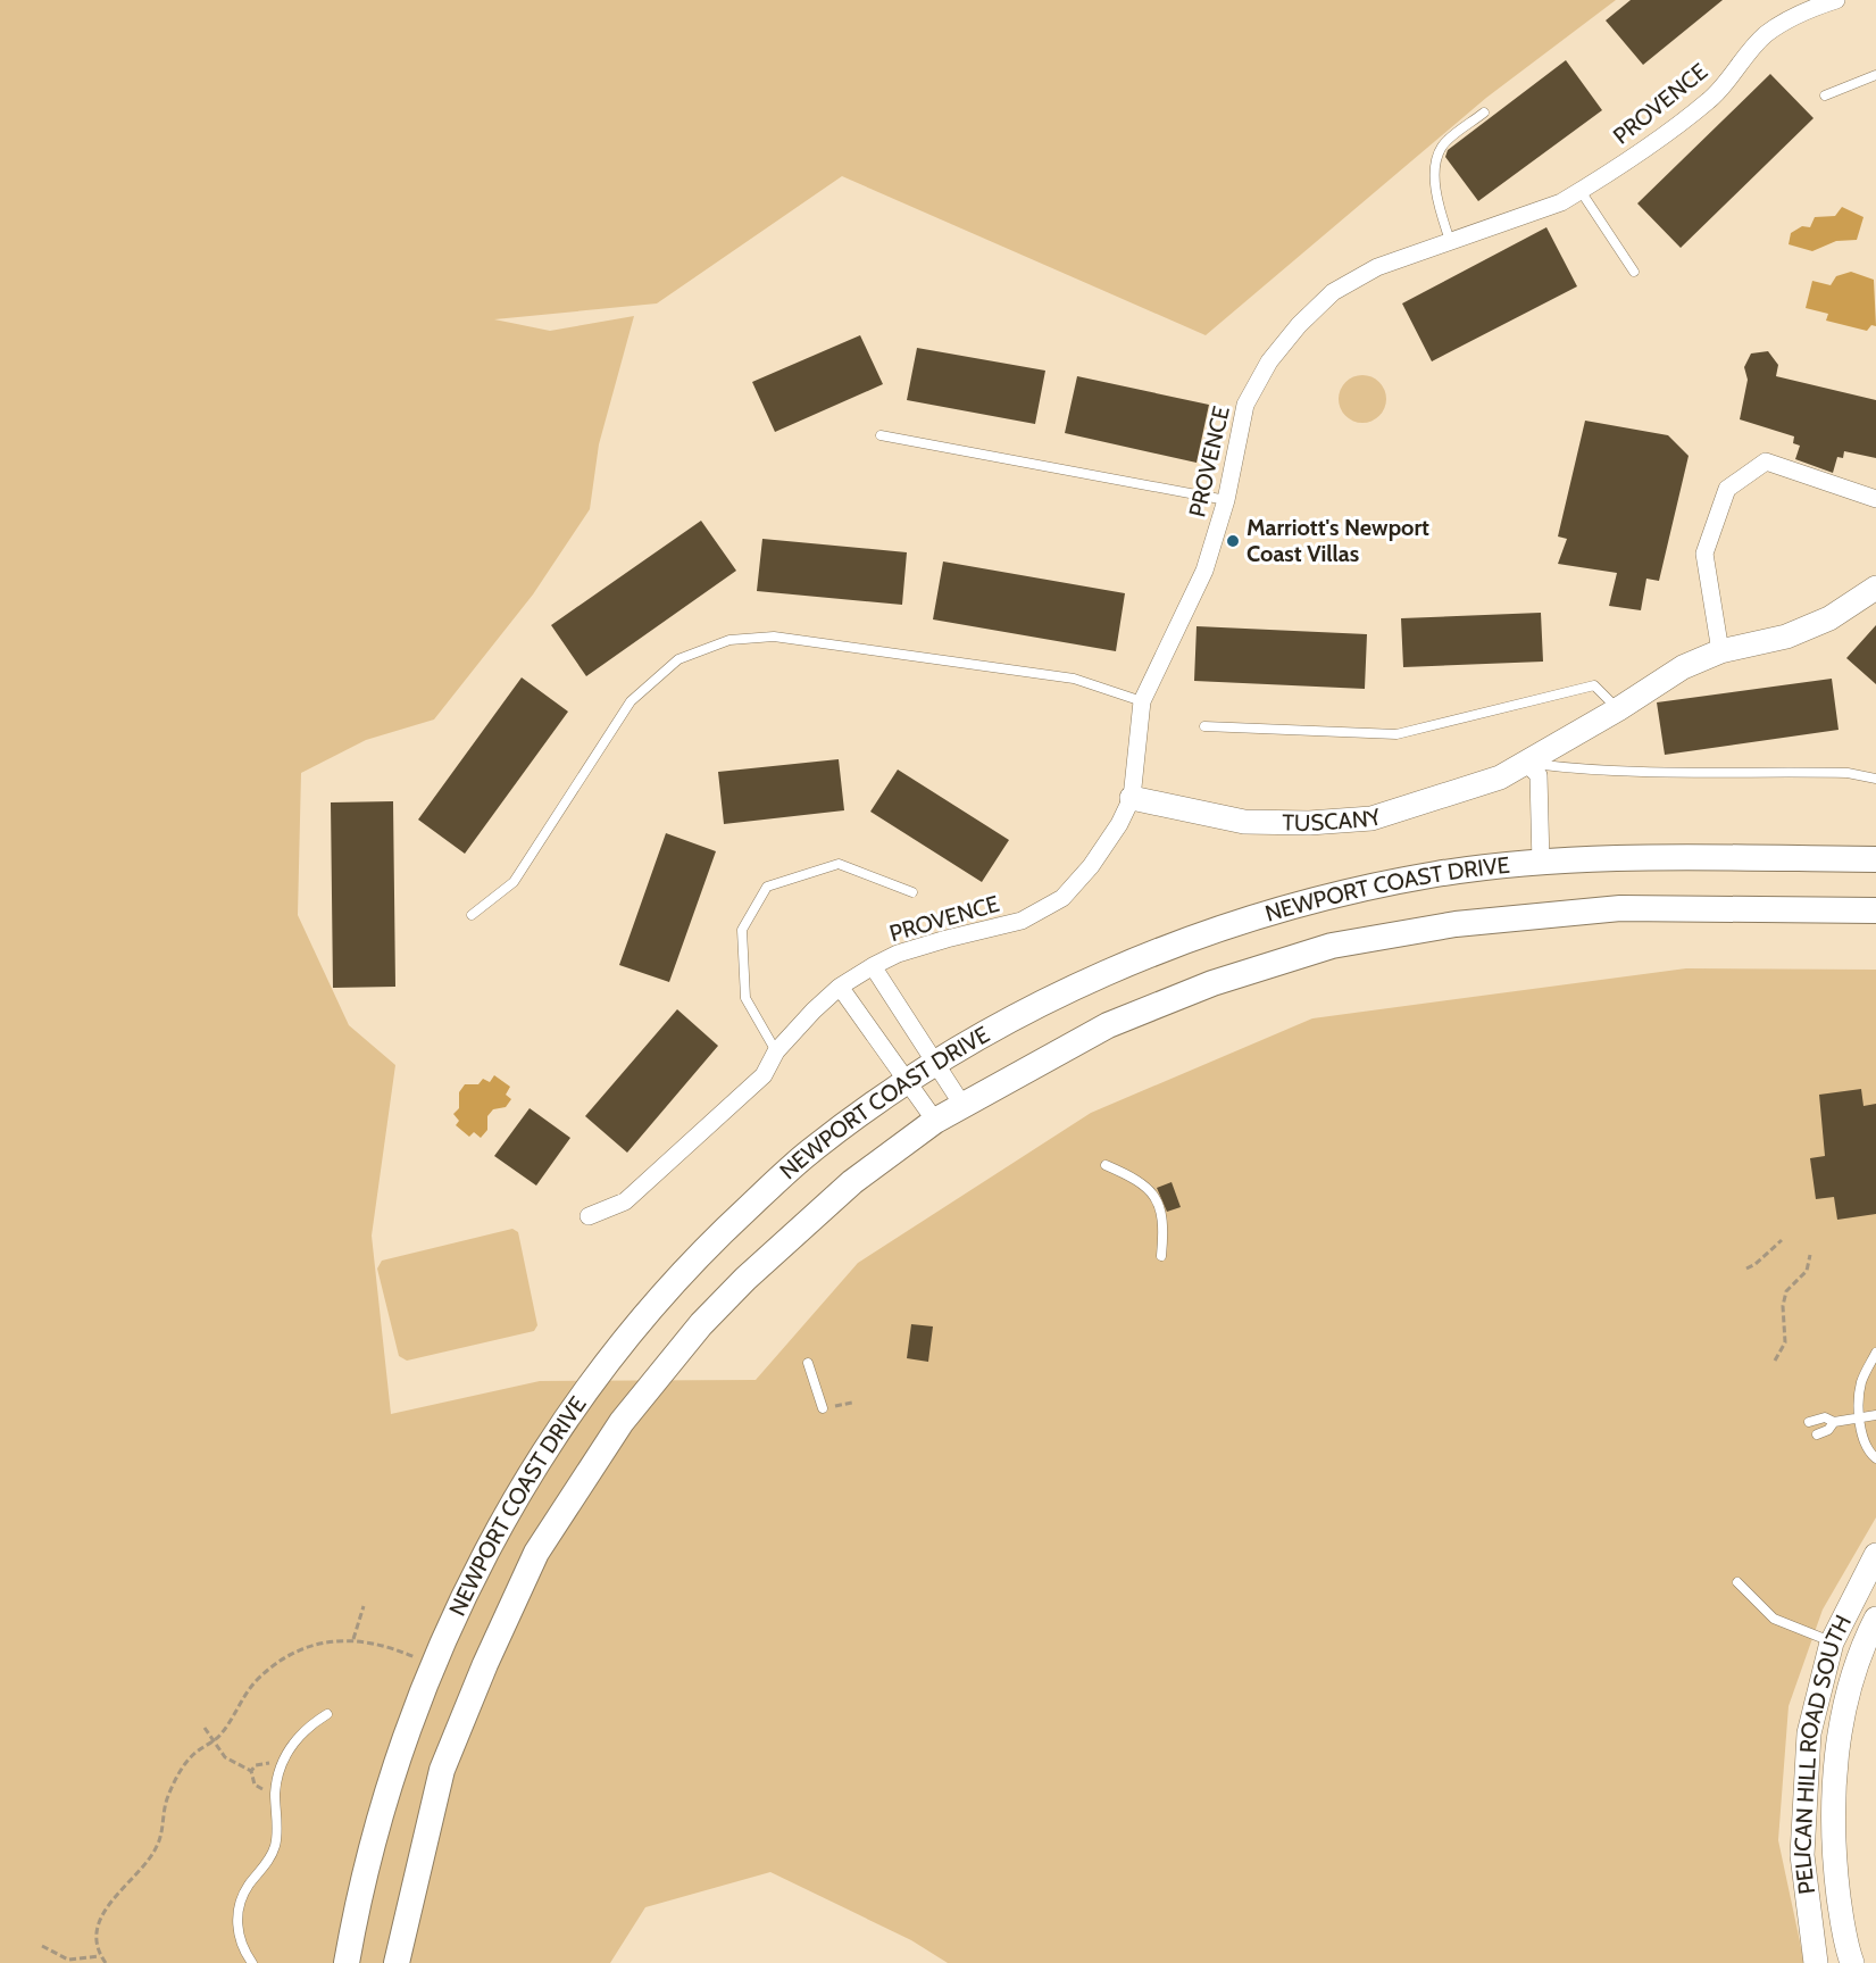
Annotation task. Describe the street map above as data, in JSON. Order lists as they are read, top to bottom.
{
  "streets": {
    "main road": ["NEWPORT COAST DRIVE"],
    "street": ["PROVENCE", "TUSCANY", "PELICAN HILL ROAD SOUTH"]
  },
  "crossings": [
    ["PROVENCE", "TUSCANY"],
    ["PROVENCE", "NEWPORT COAST DRIVE"]
  ],
  "places": ["Marriott's Newport Coast Villas"]
}
